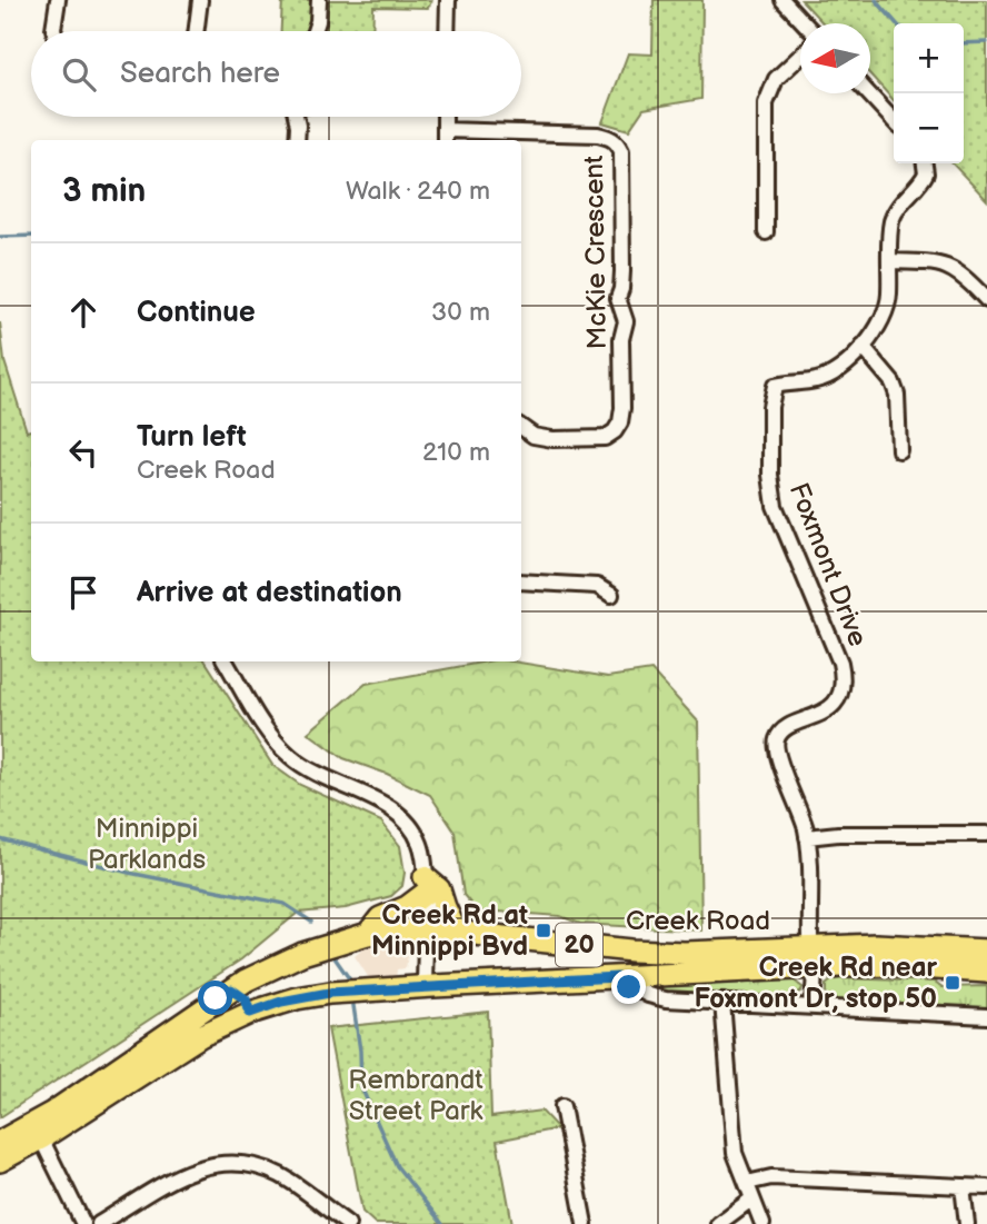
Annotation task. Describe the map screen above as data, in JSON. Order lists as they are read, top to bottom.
{
  "streets": {
    "main road": ["Creek Road", "20"],
    "street": ["McKie Crescent", "Foxmont Drive"]
  },
  "crossings": [
    ["Foxmont Drive", "Creek Road"]
  ],
  "parks": ["Minnippi Parklands", "Rembrandt Street Park"],
  "places": {
    "transit": ["Creek Rd at Minnippi Bvd", "Creek Rd near Foxmont Dr, stop 50"]
  },
  "north": "left",
  "page": {
    "map_buttons": ["+", "−"],
    "search": "Search here",
    "heading": ["3 min", "Walk · 240 m"],
    "list": [
      ["Continue", "30 m"],
      ["Turn left", "Creek Road", "210 m"],
      "Arrive at destination"
    ]
  }
}
